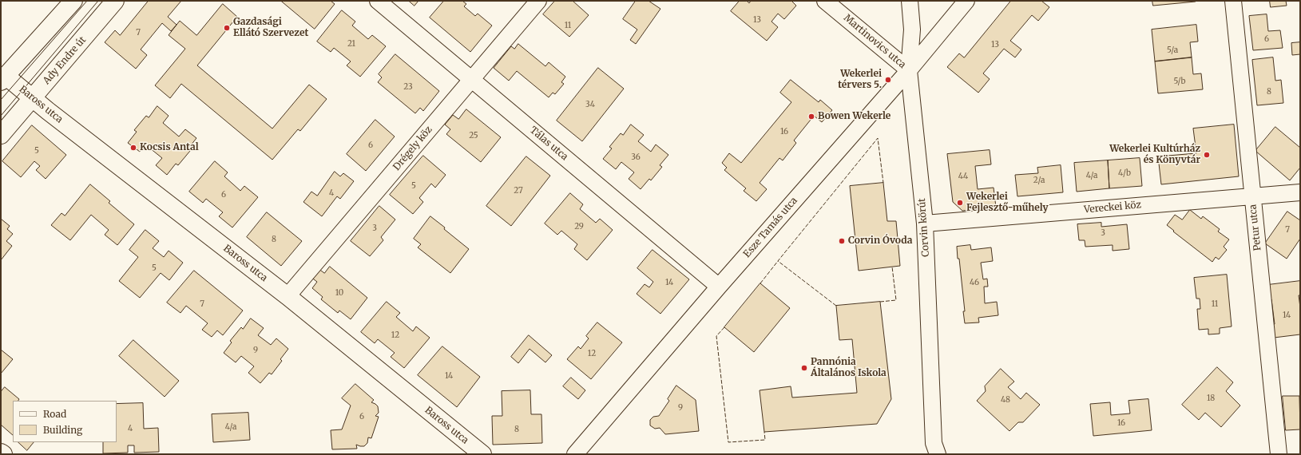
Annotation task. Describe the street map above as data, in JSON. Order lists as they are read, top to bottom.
{
  "streets": {
    "street": [
      "Martinovics utca",
      "Ady Endre út",
      "Baross utca",
      "Tálas utca",
      "Drégely köz",
      "Vereckei köz",
      "Esze Tamás utca",
      "Corvin körút",
      "Petur utca"
    ]
  },
  "crossings": [
    ["Martinovics utca", "Esze Tamás utca"],
    ["Martinovics utca", "Corvin körút"],
    ["Ady Endre út", "Baross utca"],
    ["Baross utca", "Drégely köz"],
    ["Tálas utca", "Drégely köz"],
    ["Tálas utca", "Esze Tamás utca"],
    ["Vereckei köz", "Corvin körút"],
    ["Vereckei köz", "Petur utca"],
    ["Esze Tamás utca", "Corvin körút"]
  ],
  "places": [
    "Gazdasági Ellátó Szervezet",
    "Wekerlei térvers 5.",
    "Bowen Wekerle",
    "Kocsis Antal",
    "Wekerlei Kultúrház és Könyvtár",
    "Wekerlei Fejlesztő-műhely",
    "Corvin Óvoda",
    "Pannónia Általános Iskola"
  ],
  "house_numbers": [
    "13",
    "11",
    "7",
    "6",
    "21",
    "13",
    "5/a",
    "5/b",
    "23",
    "8",
    "34",
    "16",
    "25",
    "6",
    "5",
    "36",
    "4/b",
    "4/a",
    "44",
    "2/a",
    "5",
    "27",
    "4",
    "6",
    "29",
    "3",
    "7",
    "3",
    "8",
    "5",
    "14",
    "46",
    "10",
    "7",
    "11",
    "14",
    "12",
    "9",
    "12",
    "14",
    "18",
    "48",
    "9",
    "6",
    "16",
    "4/a",
    "4",
    "8"
  ],
  "legend": ["Road", "Building"]
}
